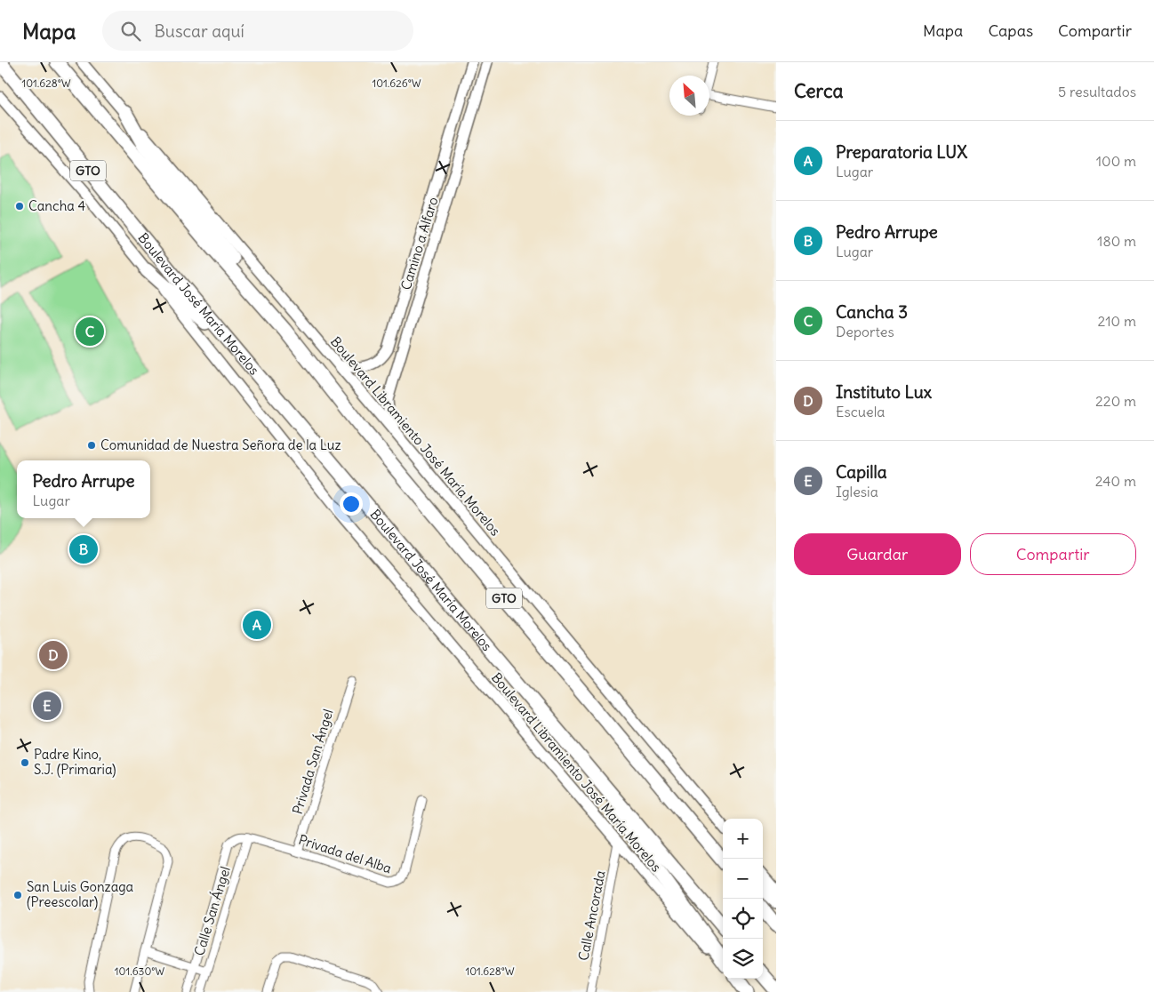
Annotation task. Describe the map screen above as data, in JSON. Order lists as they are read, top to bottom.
{
  "streets": {
    "main road": ["GTO", "Boulevard José María Morelos"],
    "street": [
      "Camino a Alfaro",
      "Boulevard Libramiento José María Morelos",
      "Privada San Ángel",
      "Privada del Alba",
      "Calle San Ángel",
      "Calle Ancorada"
    ]
  },
  "crossings": [
    ["Camino a Alfaro", "Boulevard Libramiento José María Morelos"],
    ["Boulevard Libramiento José María Morelos", "Calle Ancorada"],
    ["Privada San Ángel", "Privada del Alba"],
    ["Privada del Alba", "Calle San Ángel"]
  ],
  "places": [
    "Cancha 4",
    "Comunidad de Nuestra Señora de la Luz",
    "Padre Kino, S.J. (Primaria)",
    "San Luis Gonzaga (Preescolar)"
  ],
  "north": "top left",
  "page": {
    "header": "Mapa",
    "search": "Buscar aquí",
    "nav": ["Mapa", "Capas", "Compartir"],
    "heading": ["Cerca", "5 resultados"],
    "list": [
      {
        "mark": "A",
        "name": "Preparatoria LUX",
        "note": "Lugar",
        "value": "100 m"
      },
      {
        "mark": "B",
        "name": "Pedro Arrupe",
        "note": "Lugar",
        "value": "180 m"
      },
      {
        "mark": "C",
        "name": "Cancha 3",
        "note": "Deportes",
        "value": "210 m"
      },
      {
        "mark": "D",
        "name": "Instituto Lux",
        "note": "Escuela",
        "value": "220 m"
      },
      {
        "mark": "E",
        "name": "Capilla",
        "note": "Iglesia",
        "value": "240 m"
      }
    ],
    "pins": [
      "C",
      "B",
      "A",
      "D",
      "E"
    ],
    "popup": ["Pedro Arrupe", "Lugar"],
    "buttons": ["Guardar", "Compartir"],
    "map_buttons": ["+", "−"]
  },
  "coordinates": ["101.628°W", "101.626°W", "101.630°W"]
}
